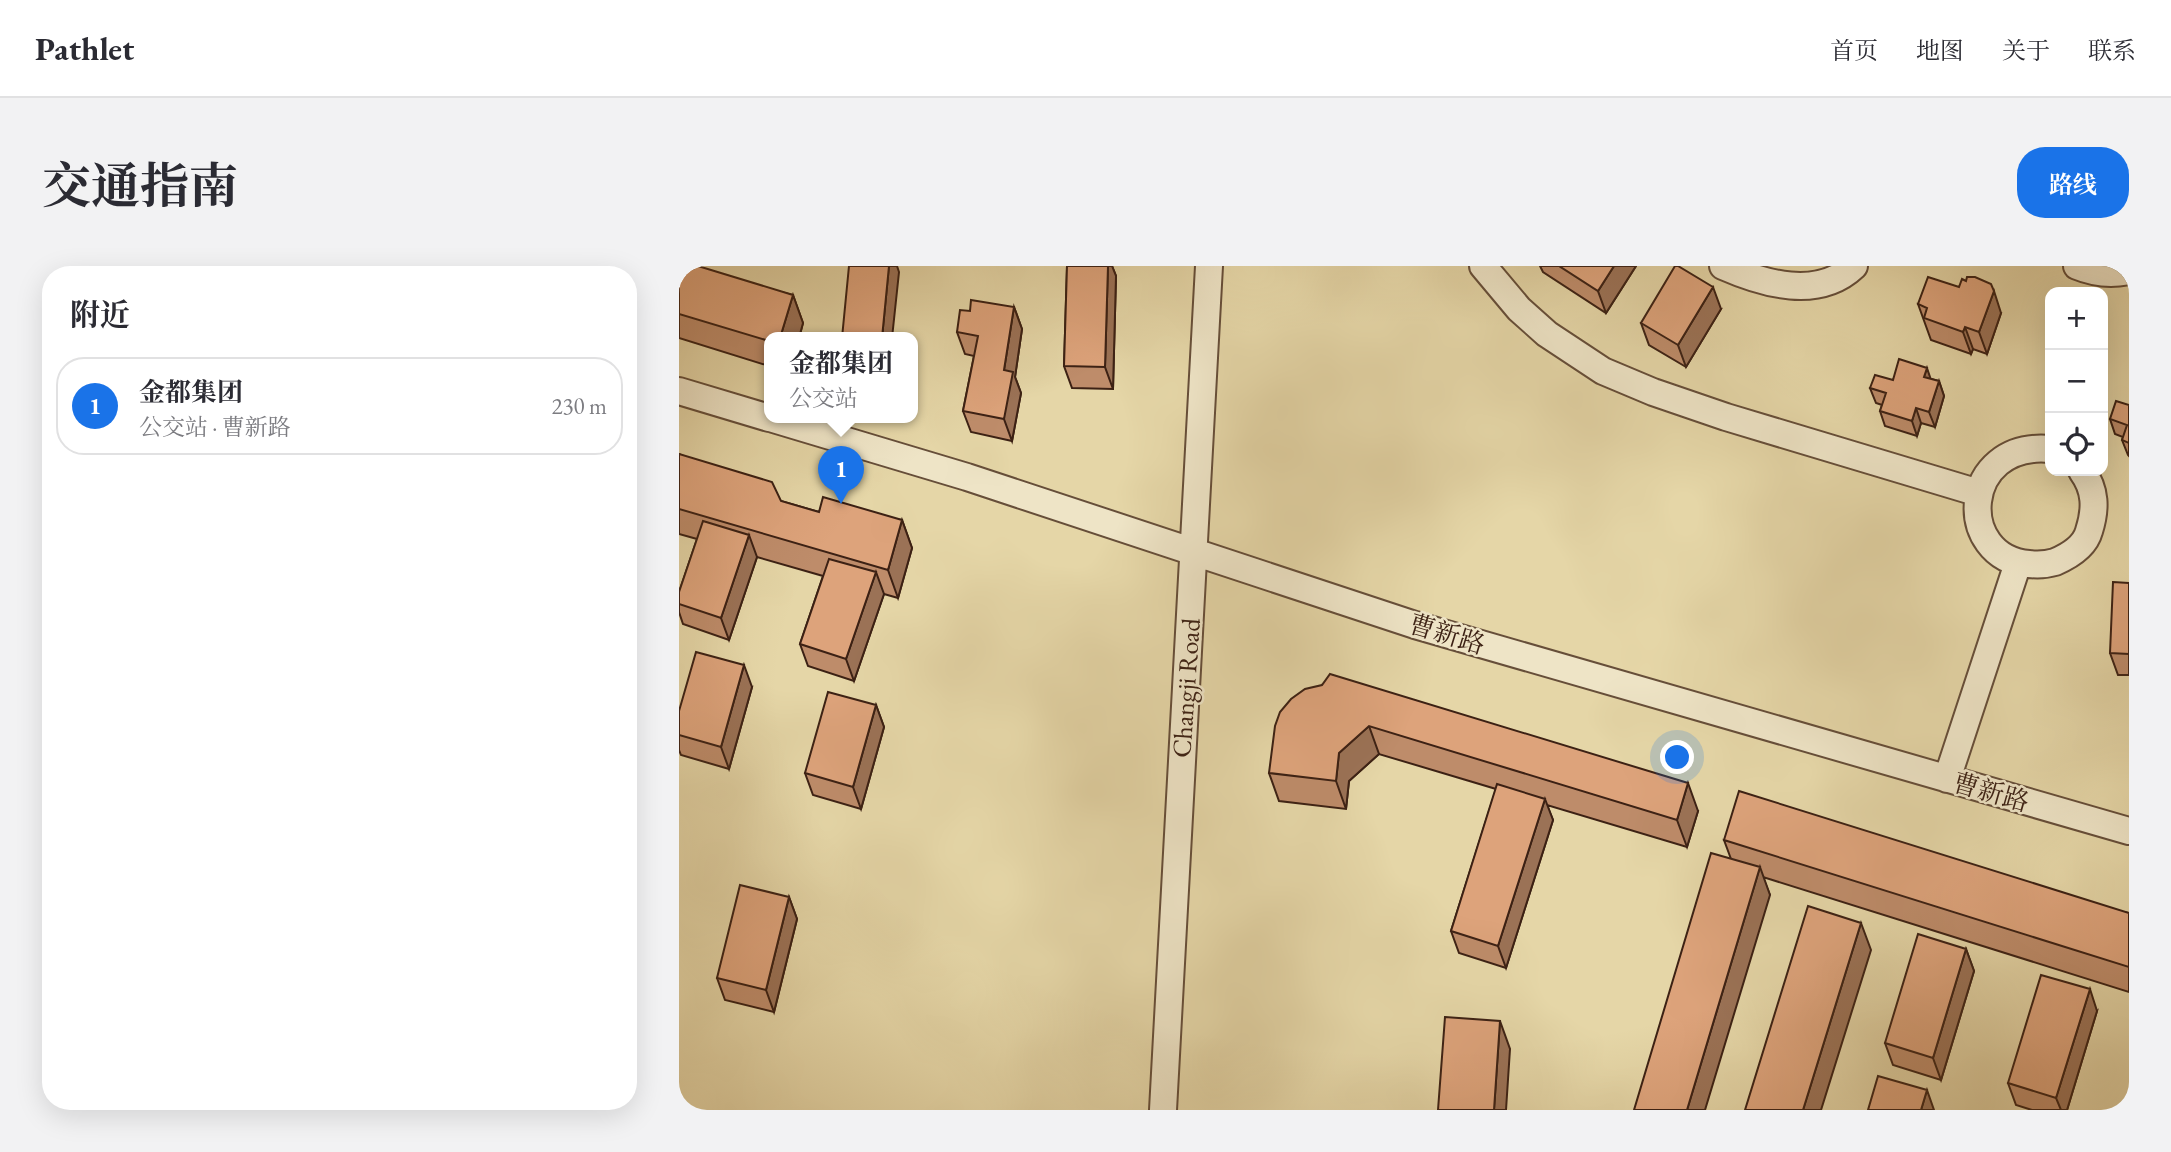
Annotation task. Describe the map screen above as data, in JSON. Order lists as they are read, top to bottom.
{
  "streets": {
    "street": ["曹新路", "Changji Road"]
  },
  "crossings": [
    ["曹新路", "Changji Road"]
  ],
  "page": {
    "header": "Pathlet",
    "nav": [
      "首页",
      "地图",
      "关于",
      "联系"
    ],
    "title": "交通指南",
    "buttons": "路线",
    "heading": "附近",
    "map_buttons": ["+", "−"],
    "popup": ["金都集团", "公交站"],
    "list": [
      {
        "mark": "1",
        "name": "金都集团",
        "note": "公交站 · 曹新路",
        "value": "230 m"
      }
    ],
    "pins": "1"
  }
}
